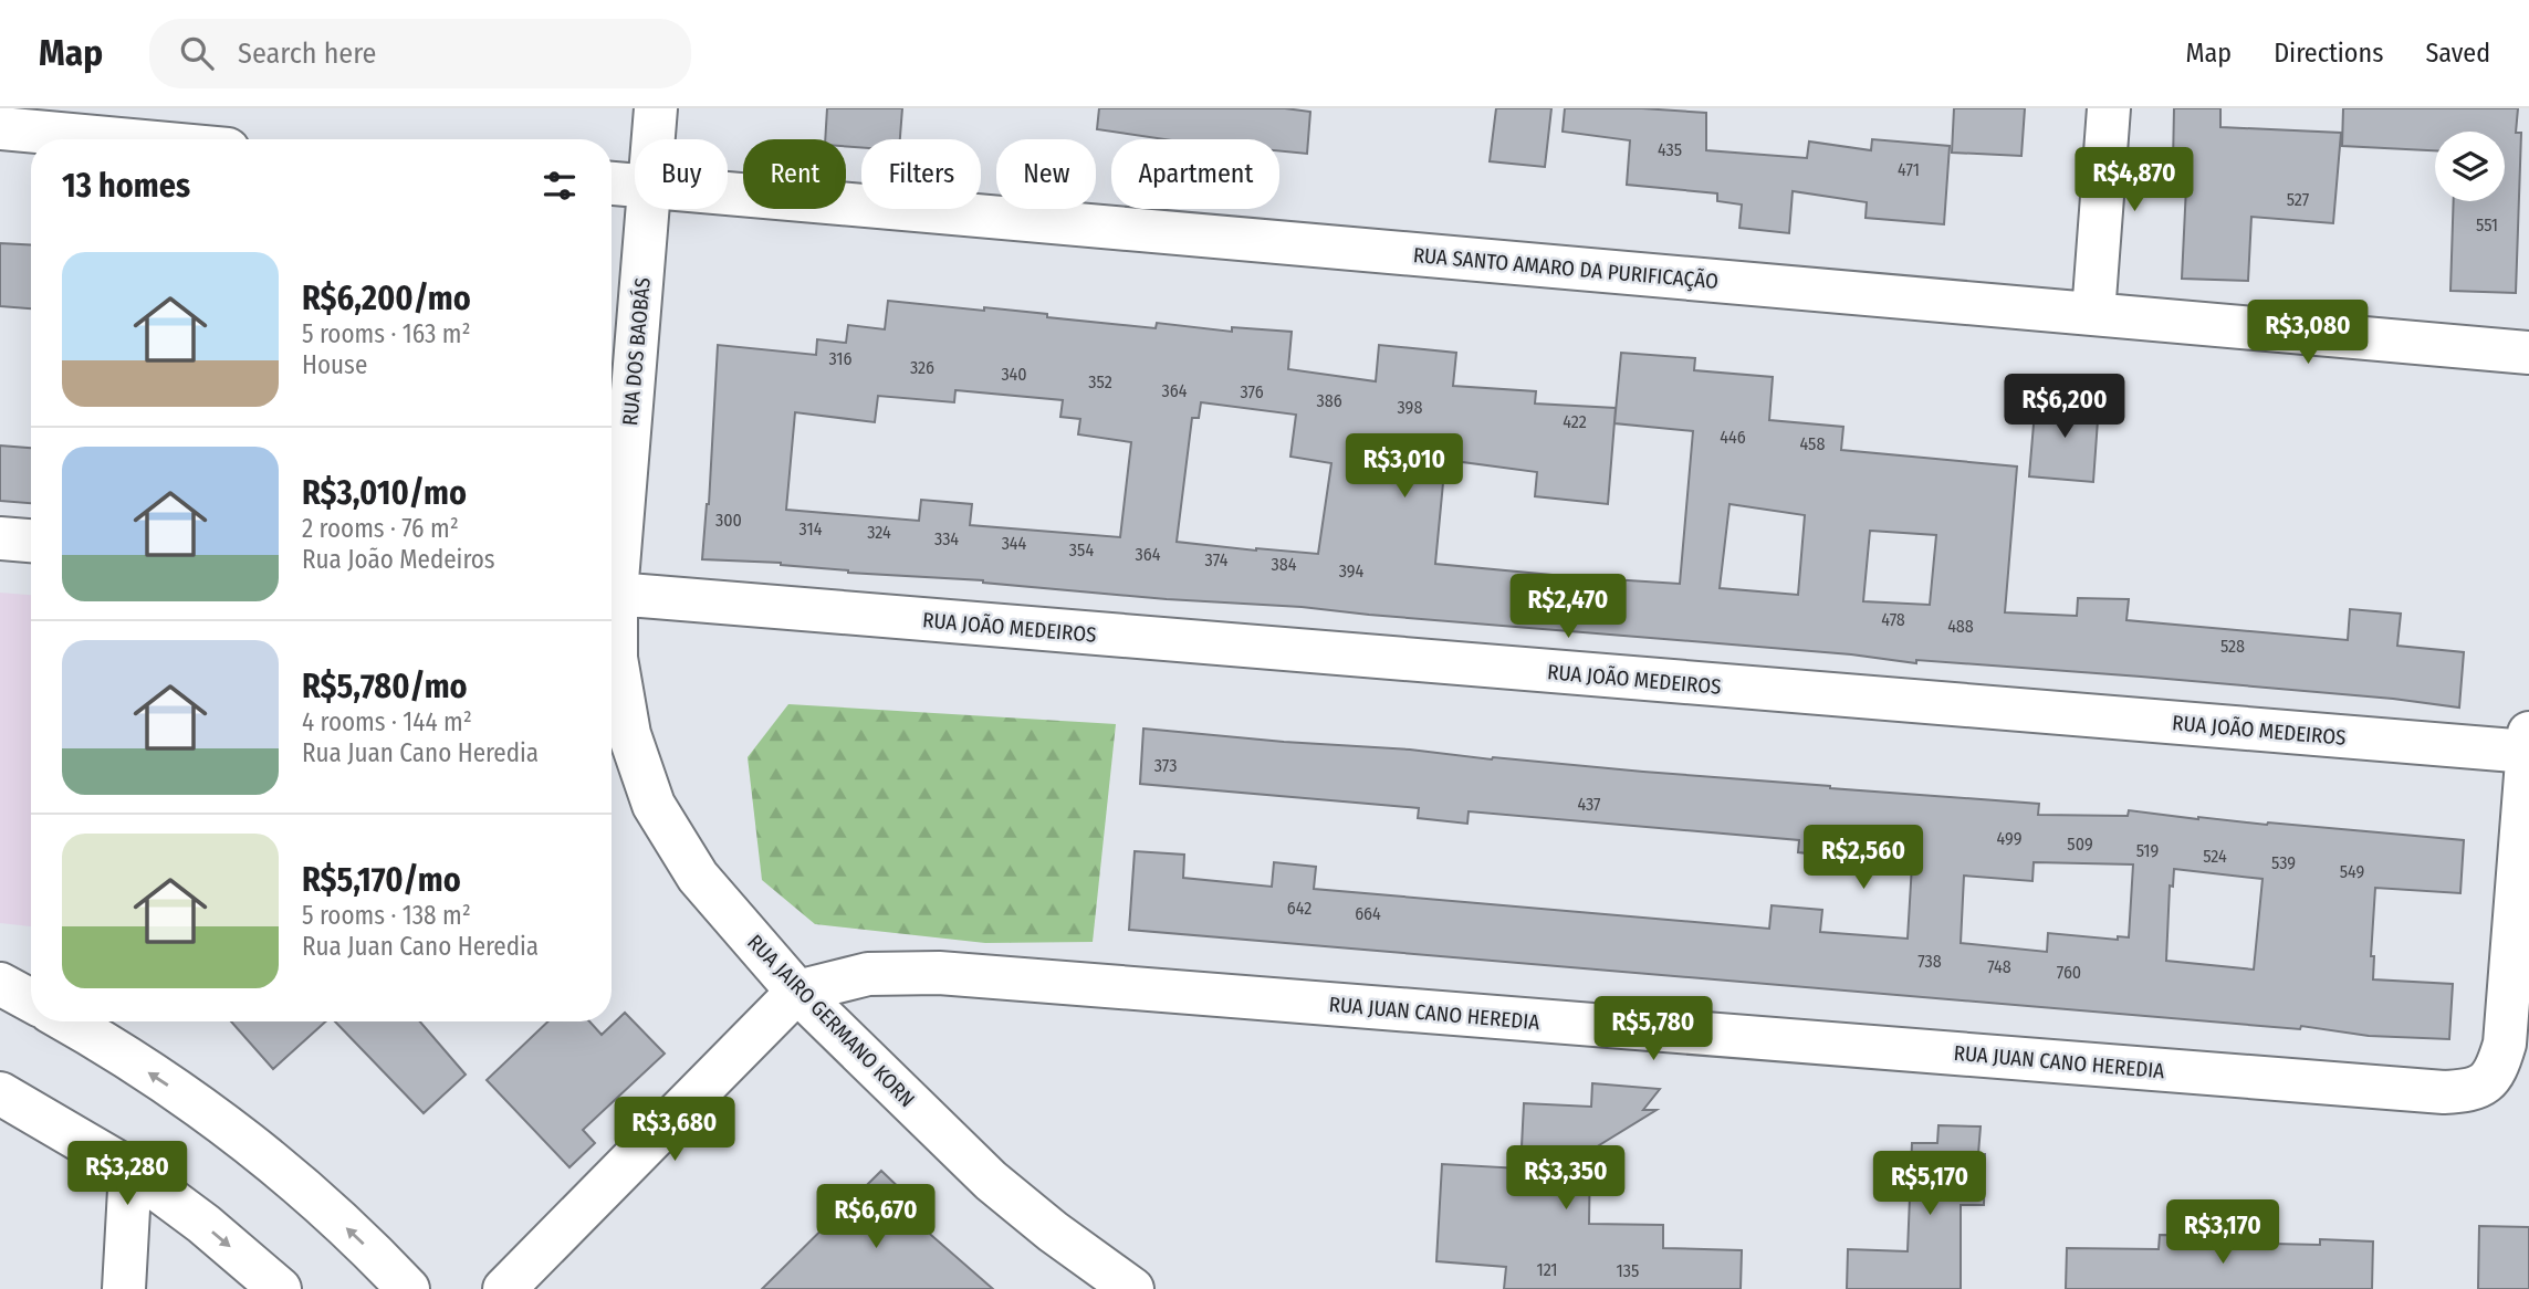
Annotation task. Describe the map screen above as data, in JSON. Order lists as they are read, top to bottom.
{
  "streets": {
    "street": [
      "RUA SANTO AMARO DA PURIFICAÇÃO",
      "RUA DOS BAOBÁS",
      "RUA JOÃO MEDEIROS",
      "RUA JUAN CANO HEREDIA",
      "RUA JAIRO GERMANO KORN"
    ]
  },
  "crossings": [
    ["RUA JUAN CANO HEREDIA", "RUA JAIRO GERMANO KORN"]
  ],
  "house_numbers": [
    "435",
    "471",
    "527",
    "551",
    "316",
    "326",
    "340",
    "352",
    "364",
    "376",
    "386",
    "398",
    "422",
    "446",
    "458",
    "300",
    "314",
    "324",
    "334",
    "344",
    "354",
    "364",
    "374",
    "384",
    "394",
    "478",
    "488",
    "528",
    "373",
    "437",
    "499",
    "509",
    "519",
    "524",
    "539",
    "549",
    "642",
    "664",
    "738",
    "748",
    "760",
    "121",
    "135"
  ],
  "page": {
    "header": "Map",
    "search": "Search here",
    "nav": ["Map", "Directions", "Saved"],
    "chip": [
      "Buy",
      "Rent",
      "Filters",
      "New",
      "Apartment"
    ],
    "heading": "13 homes",
    "price": [
      "R$4,870",
      "R$3,080",
      "R$6,200",
      "R$3,010",
      "R$2,470",
      "R$2,560",
      "R$5,780",
      "R$3,680",
      "R$3,280",
      "R$3,350",
      "R$5,170",
      "R$6,670",
      "R$3,170"
    ],
    "list": [
      {
        "name": "R$6,200/mo",
        "note": "5 rooms · 163 m² · House"
      },
      {
        "name": "R$3,010/mo",
        "note": "2 rooms · 76 m² · Rua João Medeiros"
      },
      {
        "name": "R$5,780/mo",
        "note": "4 rooms · 144 m² · Rua Juan Cano Heredia"
      },
      {
        "name": "R$5,170/mo",
        "note": "5 rooms · 138 m² · Rua Juan Cano Heredia"
      }
    ]
  }
}
